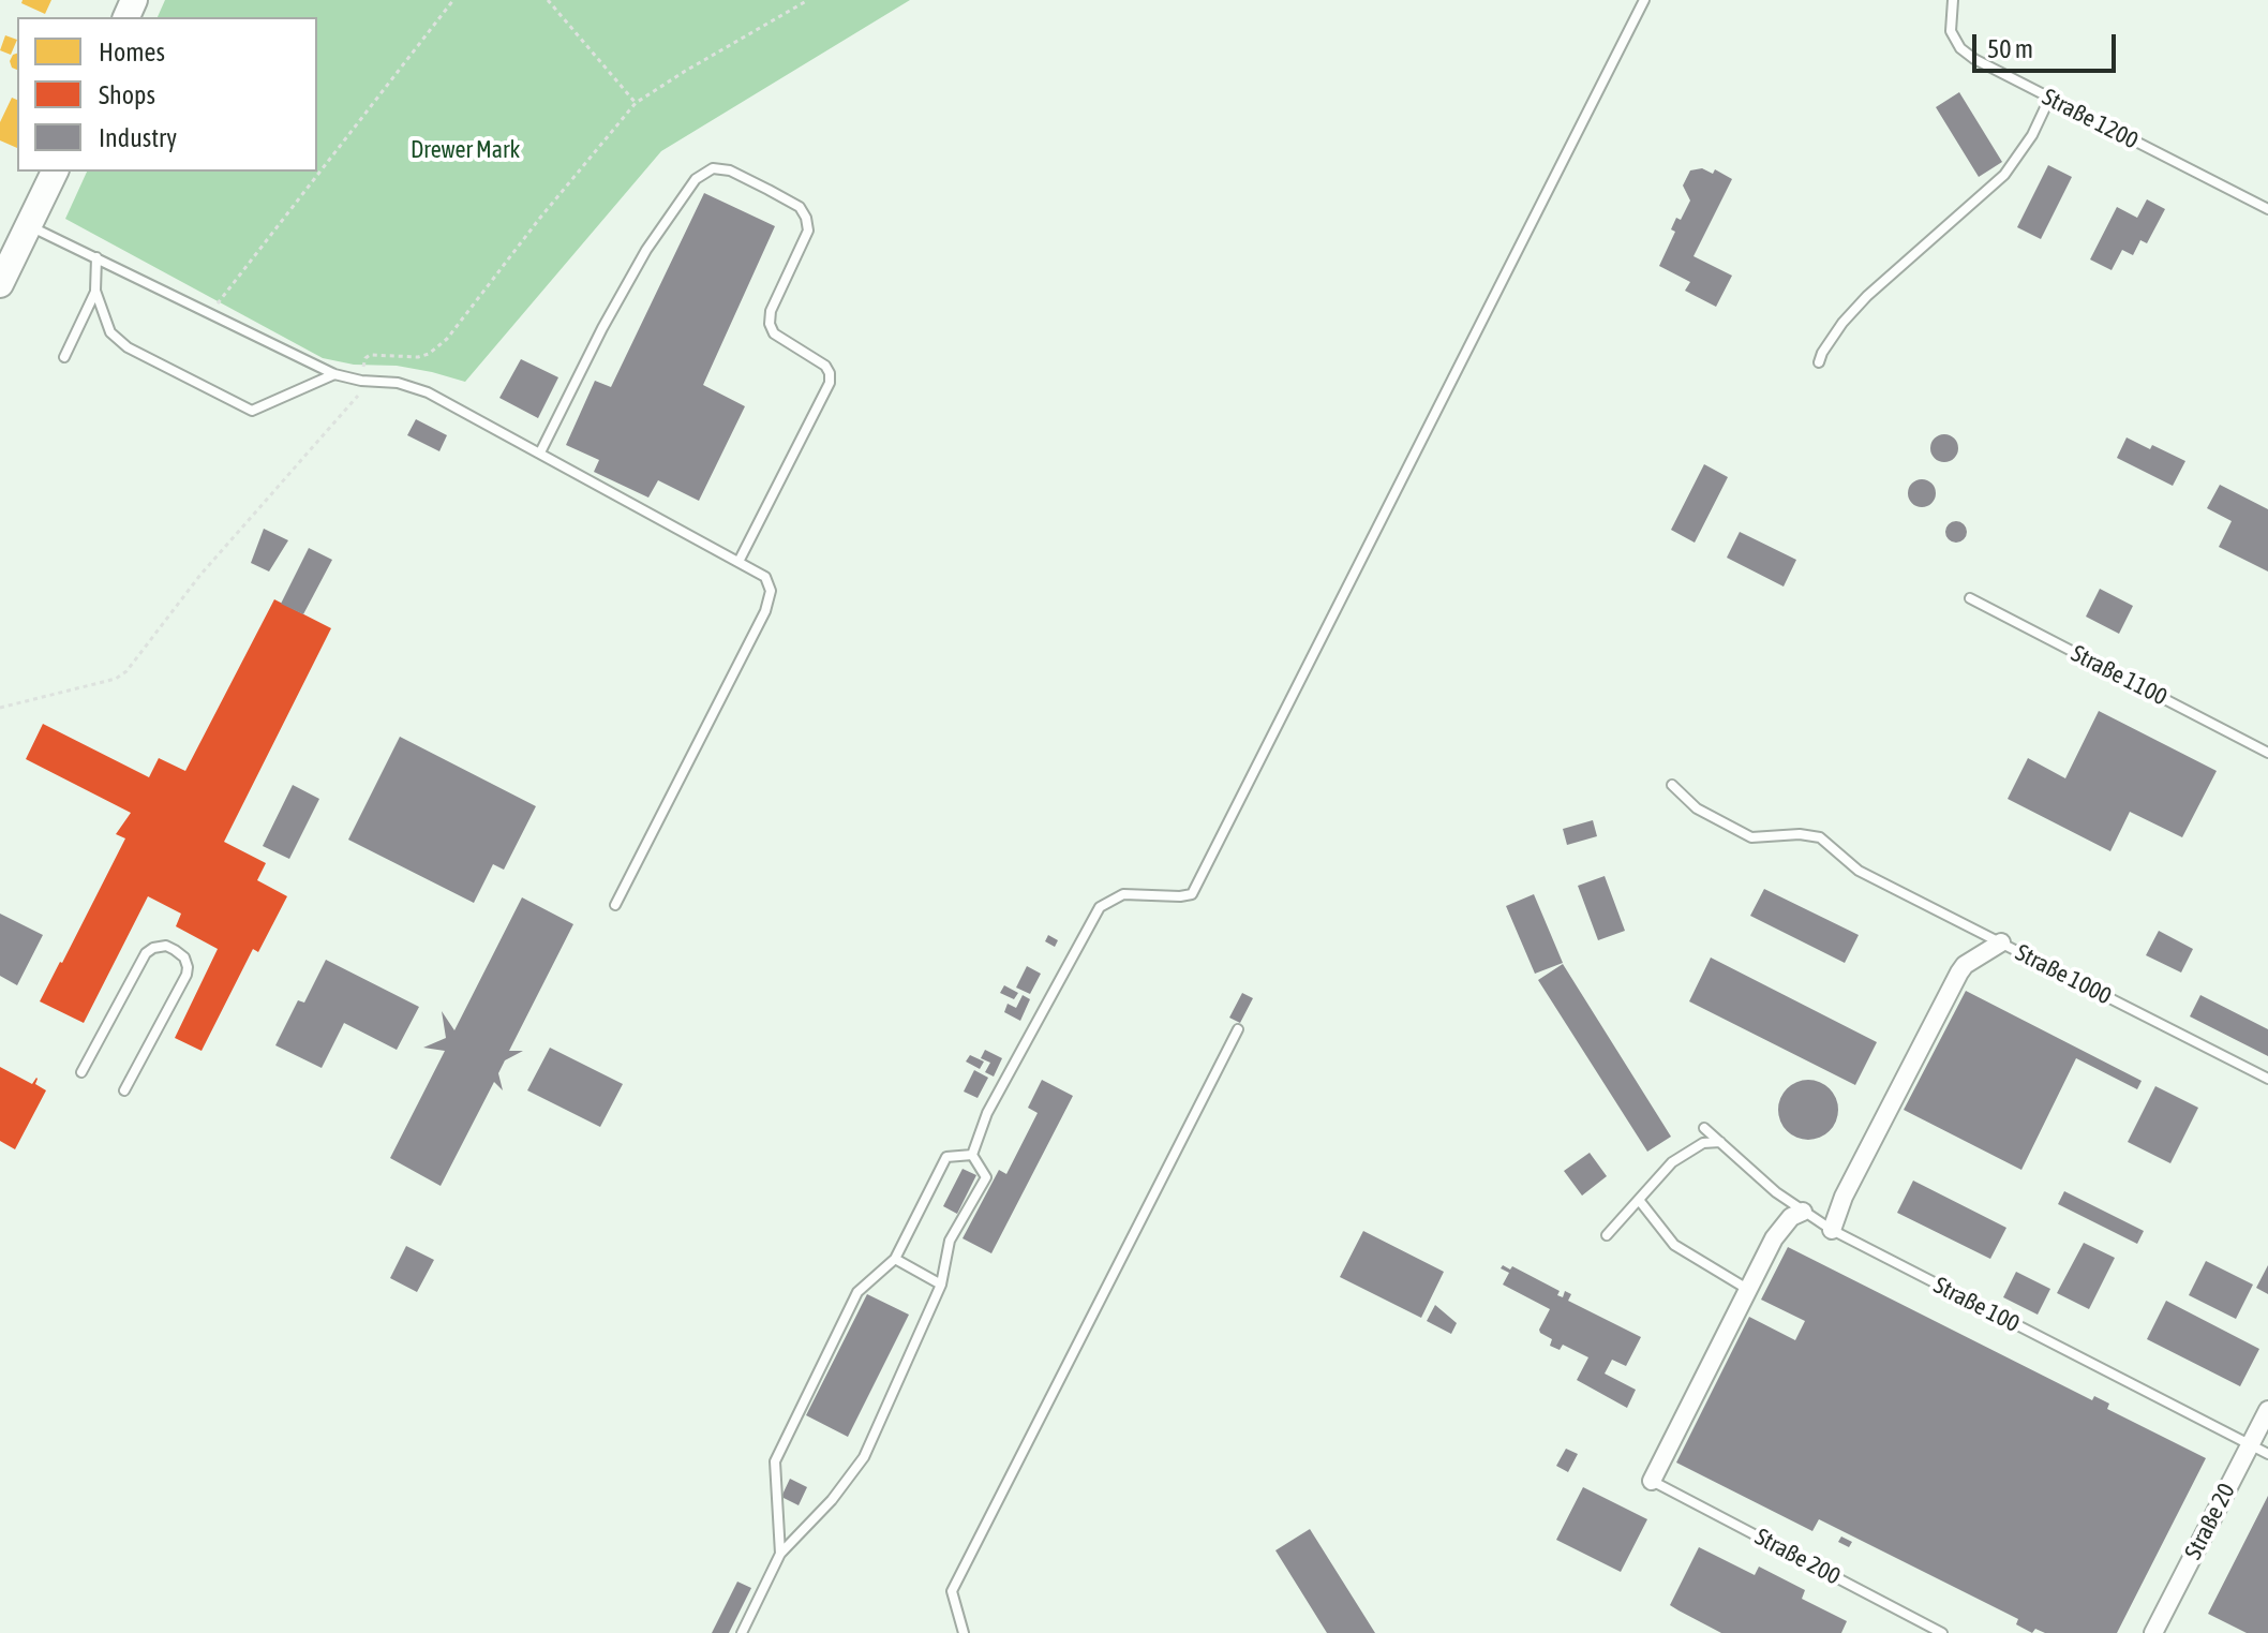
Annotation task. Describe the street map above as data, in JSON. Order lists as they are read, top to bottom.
{
  "streets": {
    "street": ["Straße 20"],
    "lane": [
      "Straße 1200",
      "Straße 1100",
      "Straße 1000",
      "Straße 100",
      "Straße 200"
    ]
  },
  "crossings": [
    ["Straße 100", "Straße 20"]
  ],
  "parks": ["Drewer Mark"],
  "legend": ["Homes", "Shops", "Industry"],
  "scale_bar": "50 m"
}
